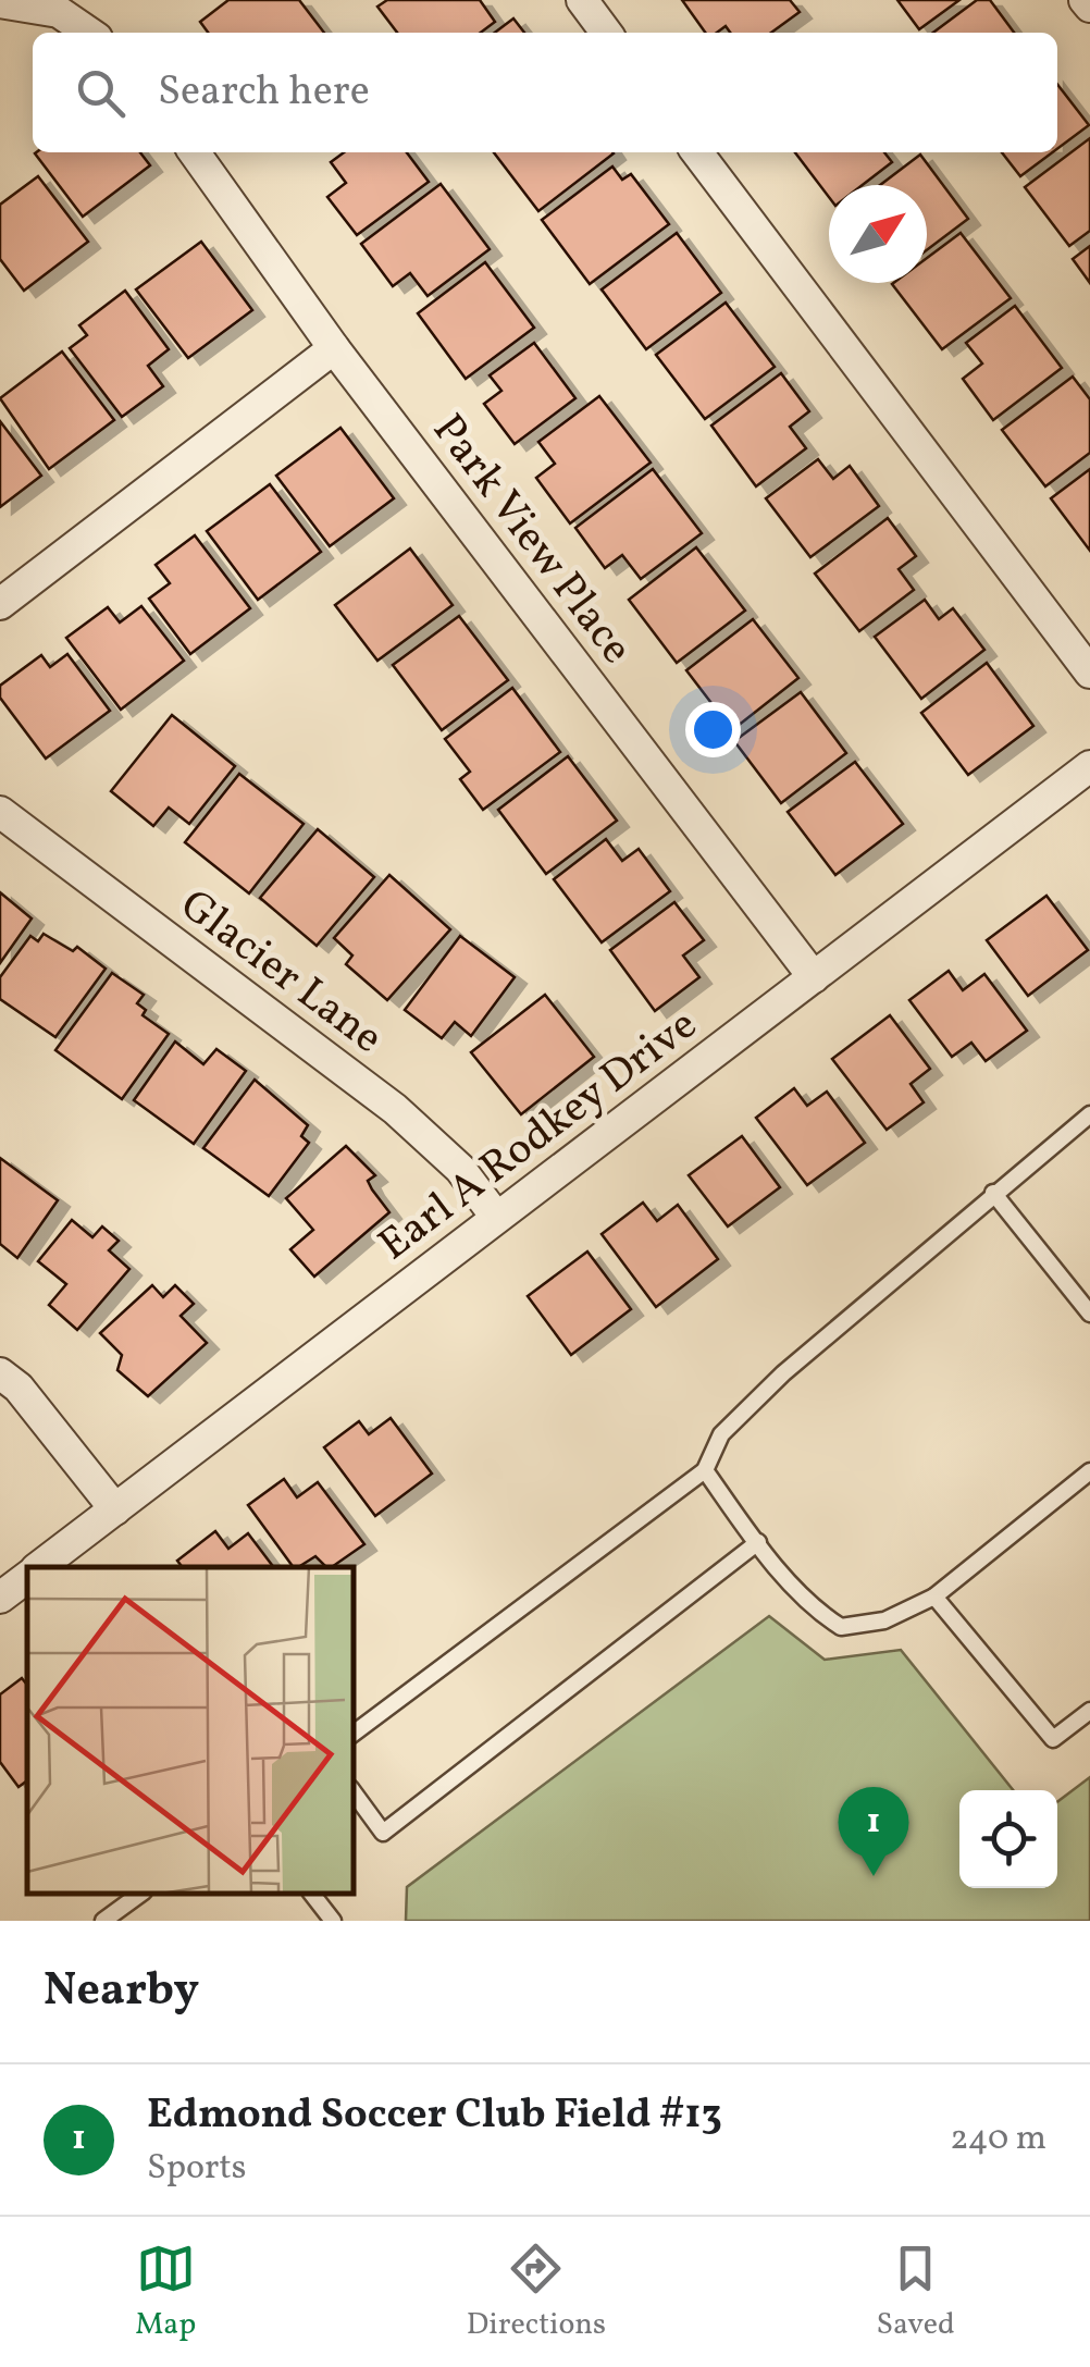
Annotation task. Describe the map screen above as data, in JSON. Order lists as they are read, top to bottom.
{
  "streets": {
    "street": ["Park View Place", "Glacier Lane", "Earl A Rodkey Drive"]
  },
  "crossings": [
    ["Park View Place", "Earl A Rodkey Drive"],
    ["Glacier Lane", "Earl A Rodkey Drive"]
  ],
  "north": "top right",
  "page": {
    "search": "Search here",
    "pins": "1",
    "heading": "Nearby",
    "list": [
      {
        "mark": "1",
        "name": "Edmond Soccer Club Field #13",
        "note": "Sports",
        "value": "240 m"
      }
    ],
    "nav": ["Map", "Directions", "Saved"]
  }
}
